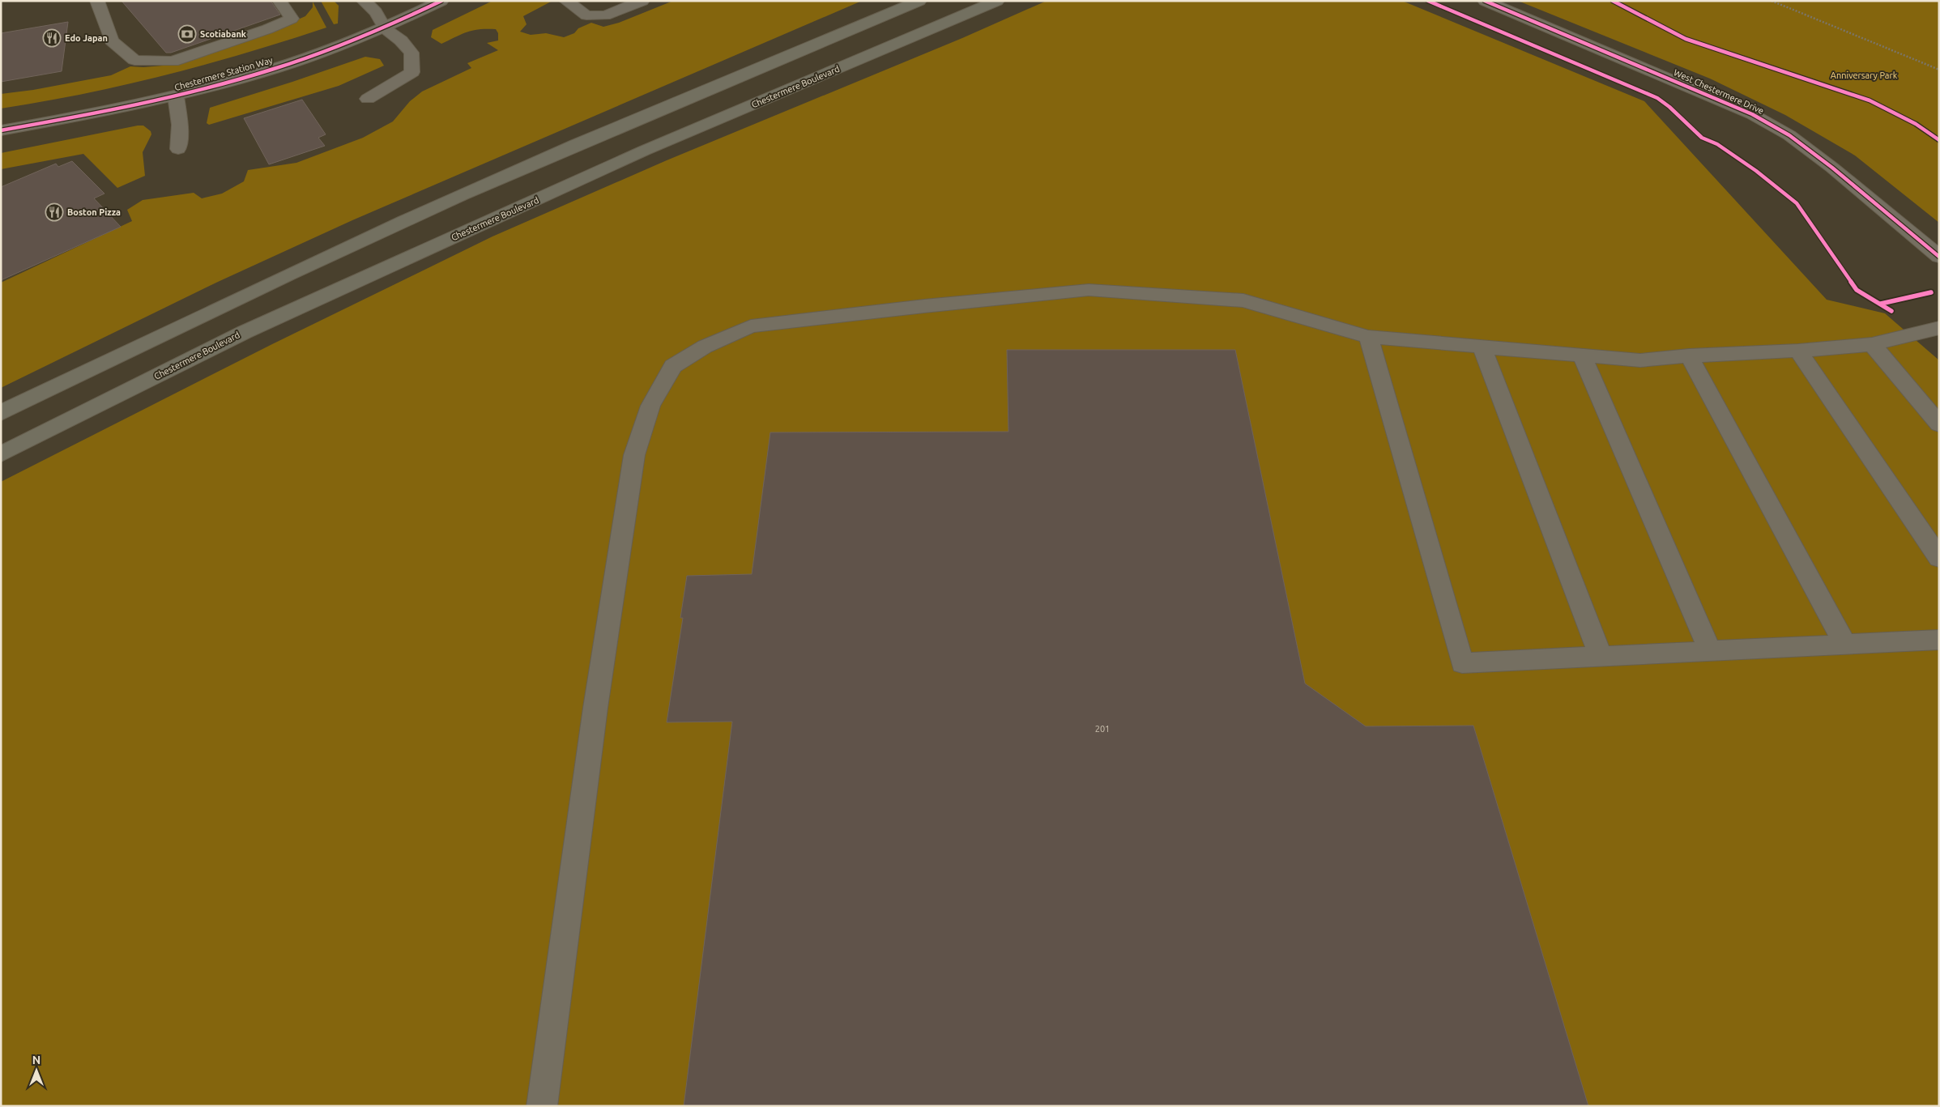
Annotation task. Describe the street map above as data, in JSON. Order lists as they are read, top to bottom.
{
  "streets": {
    "main road": ["Chestermere Boulevard"],
    "street": ["Chestermere Station Way", "West Chestermere Drive"]
  },
  "parks": ["Anniversary Park"],
  "places": {
    "bank": ["Scotiabank"],
    "restaurant": ["Edo Japan", "Boston Pizza"]
  },
  "house_numbers": ["201"],
  "north": "top"
}
